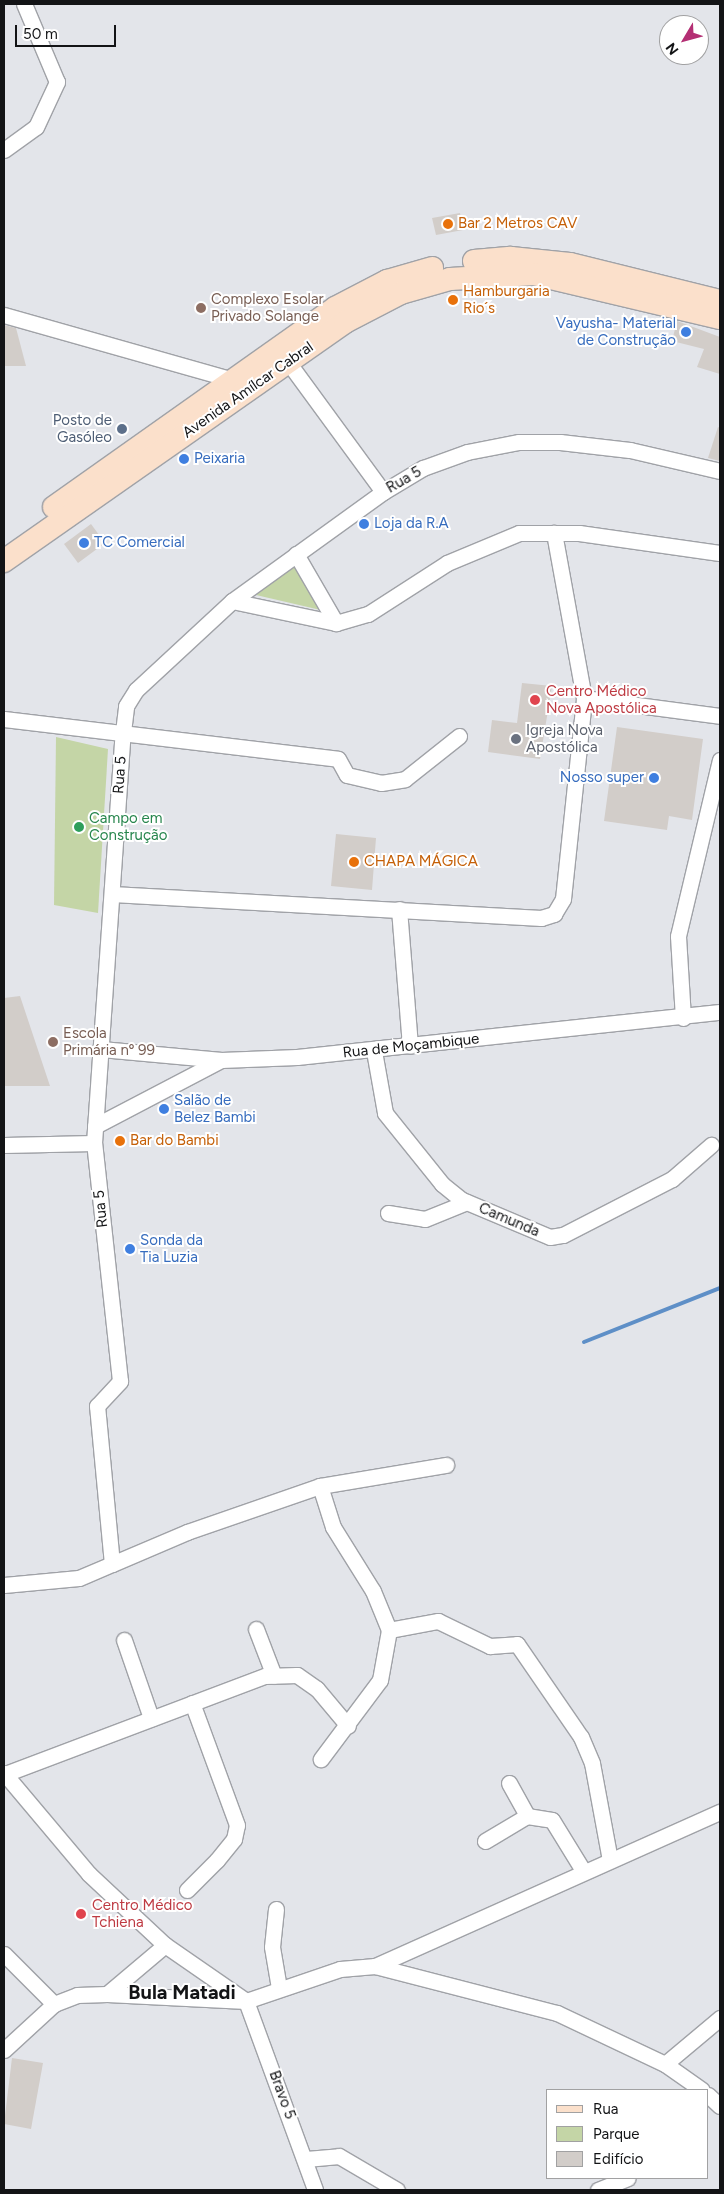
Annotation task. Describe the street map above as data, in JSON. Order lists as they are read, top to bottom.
{
  "streets": {
    "main road": ["Avenida Amílcar Cabral"],
    "street": [
      "Rua 5",
      "Rua de Moçambique",
      "Camunda",
      "Bravo 5"
    ]
  },
  "crossings": [
    ["Rua 5", "Rua de Moçambique"],
    ["Rua de Moçambique", "Camunda"]
  ],
  "districts": ["Bula Matadi"],
  "places": [
    "Bar 2 Metros CAV",
    "Hamburgaria Rio´s",
    "Complexo Esolar Privado Solange",
    "Vayusha- Material de Construção",
    "Posto de Gasóleo",
    "Peixaria",
    "Loja da R.A",
    "TC Comercial",
    "Centro Médico Nova Apostólica",
    "Igreja Nova Apostólica",
    "Nosso super",
    "Campo em Construção",
    "CHAPA MÁGICA",
    "Escola Primária nº 99",
    "Salão de Belez Bambi",
    "Bar do Bambi",
    "Sonda da Tia Luzia",
    "Centro Médico Tchiena"
  ],
  "legend": ["Rua", "Parque", "Edifício"],
  "scale_bar": "50 m",
  "north": "bottom left"
}
